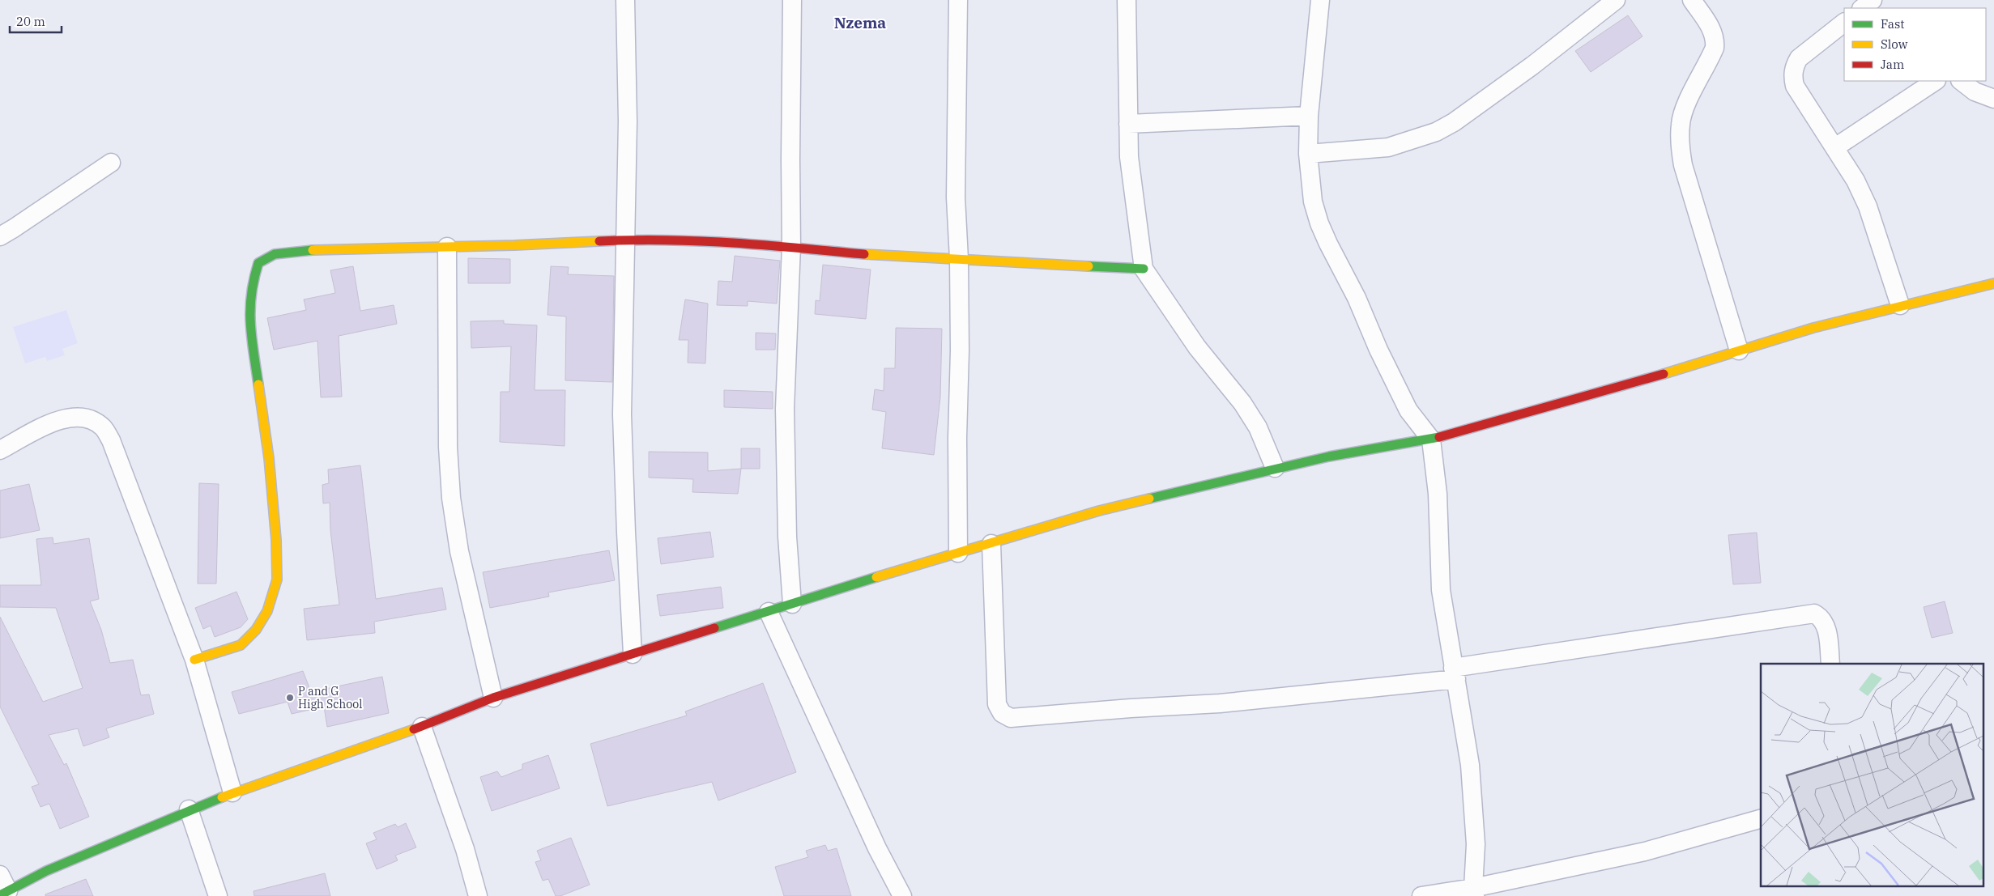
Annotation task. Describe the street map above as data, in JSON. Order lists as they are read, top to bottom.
{
  "districts": ["Nzema"],
  "places": ["P and G High School"],
  "legend": ["Fast", "Slow", "Jam"],
  "scale_bar": "20 m"
}
